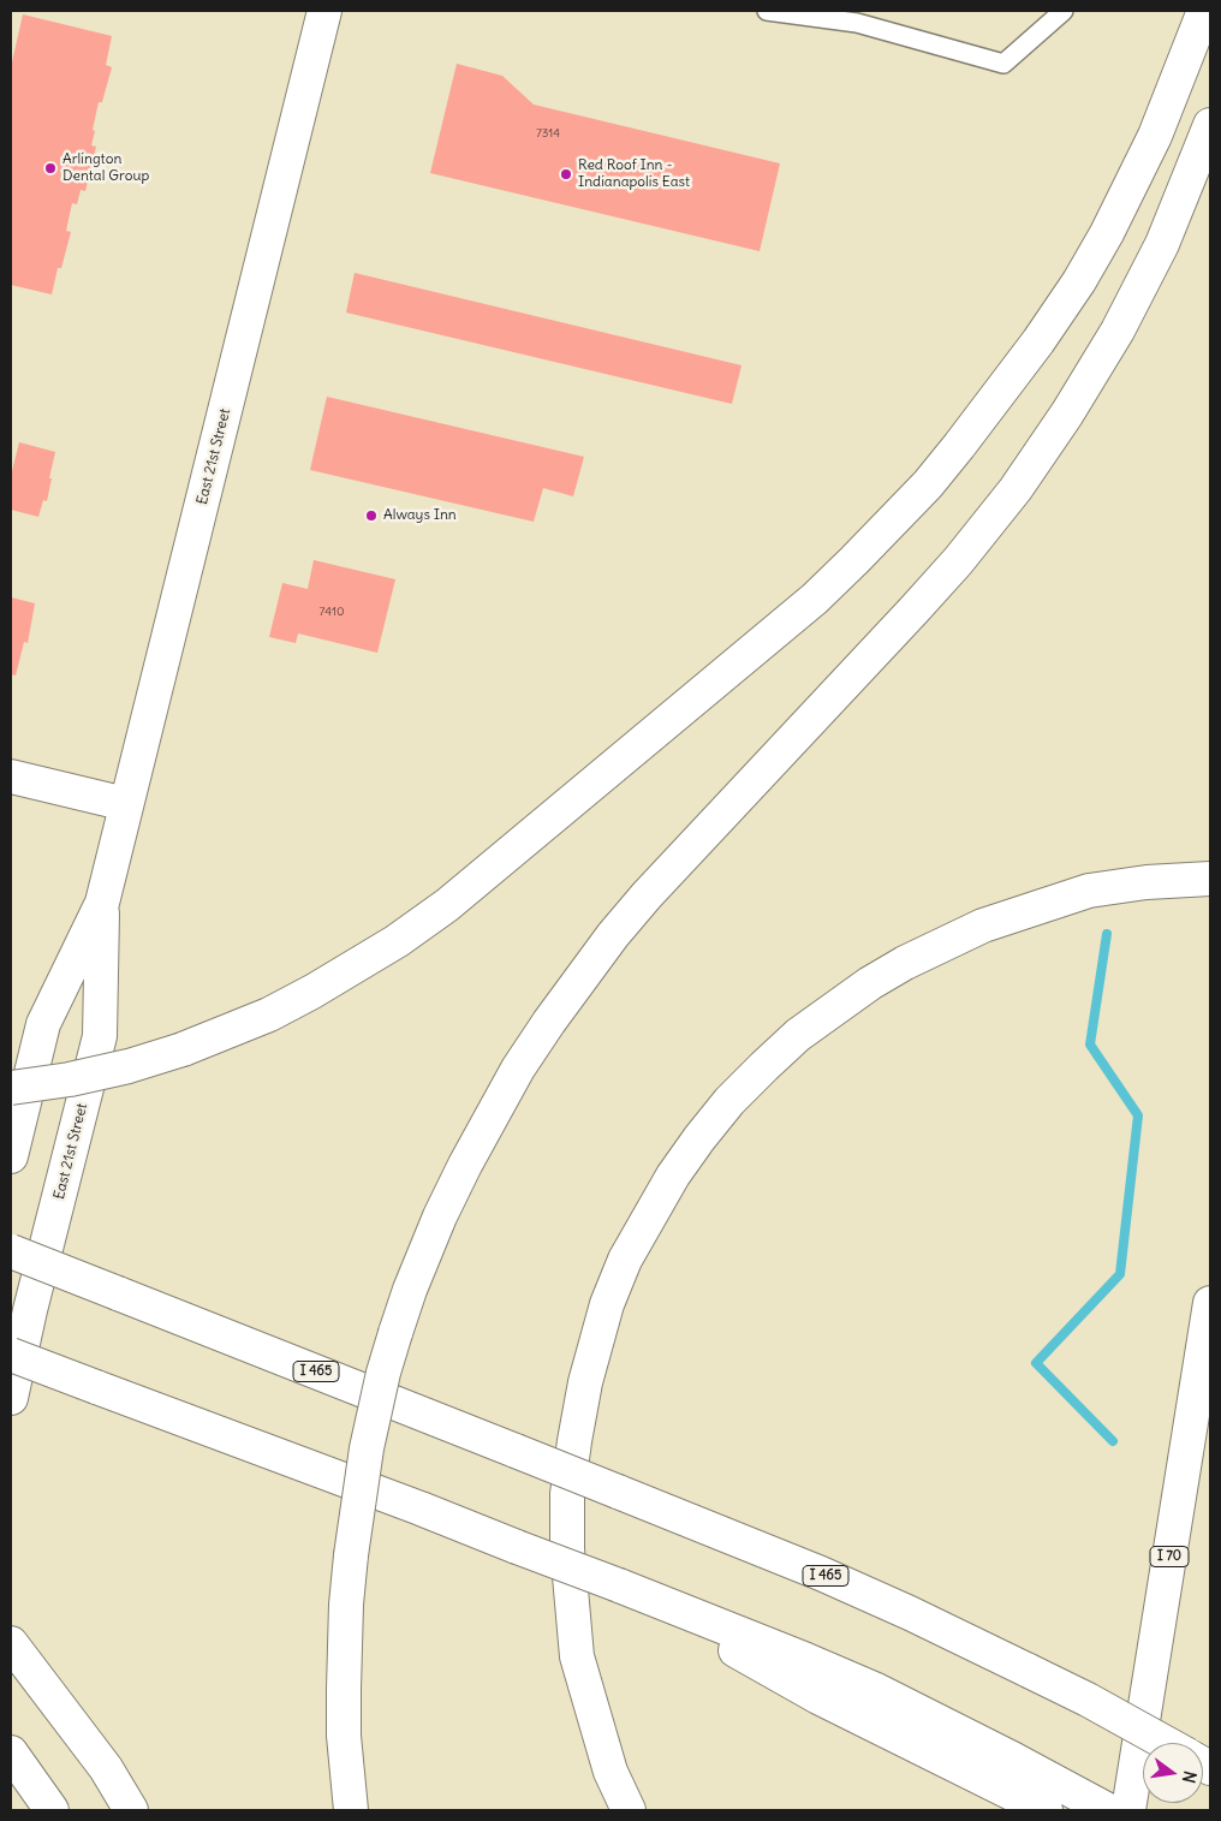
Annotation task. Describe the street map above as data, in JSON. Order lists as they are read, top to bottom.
{
  "streets": {
    "main road": ["East 21st Street", "I 465", "I 70"]
  },
  "places": ["Arlington Dental Group", "Red Roof Inn - Indianapolis East", "Always Inn"],
  "house_numbers": ["7314", "7410"],
  "north": "right"
}
